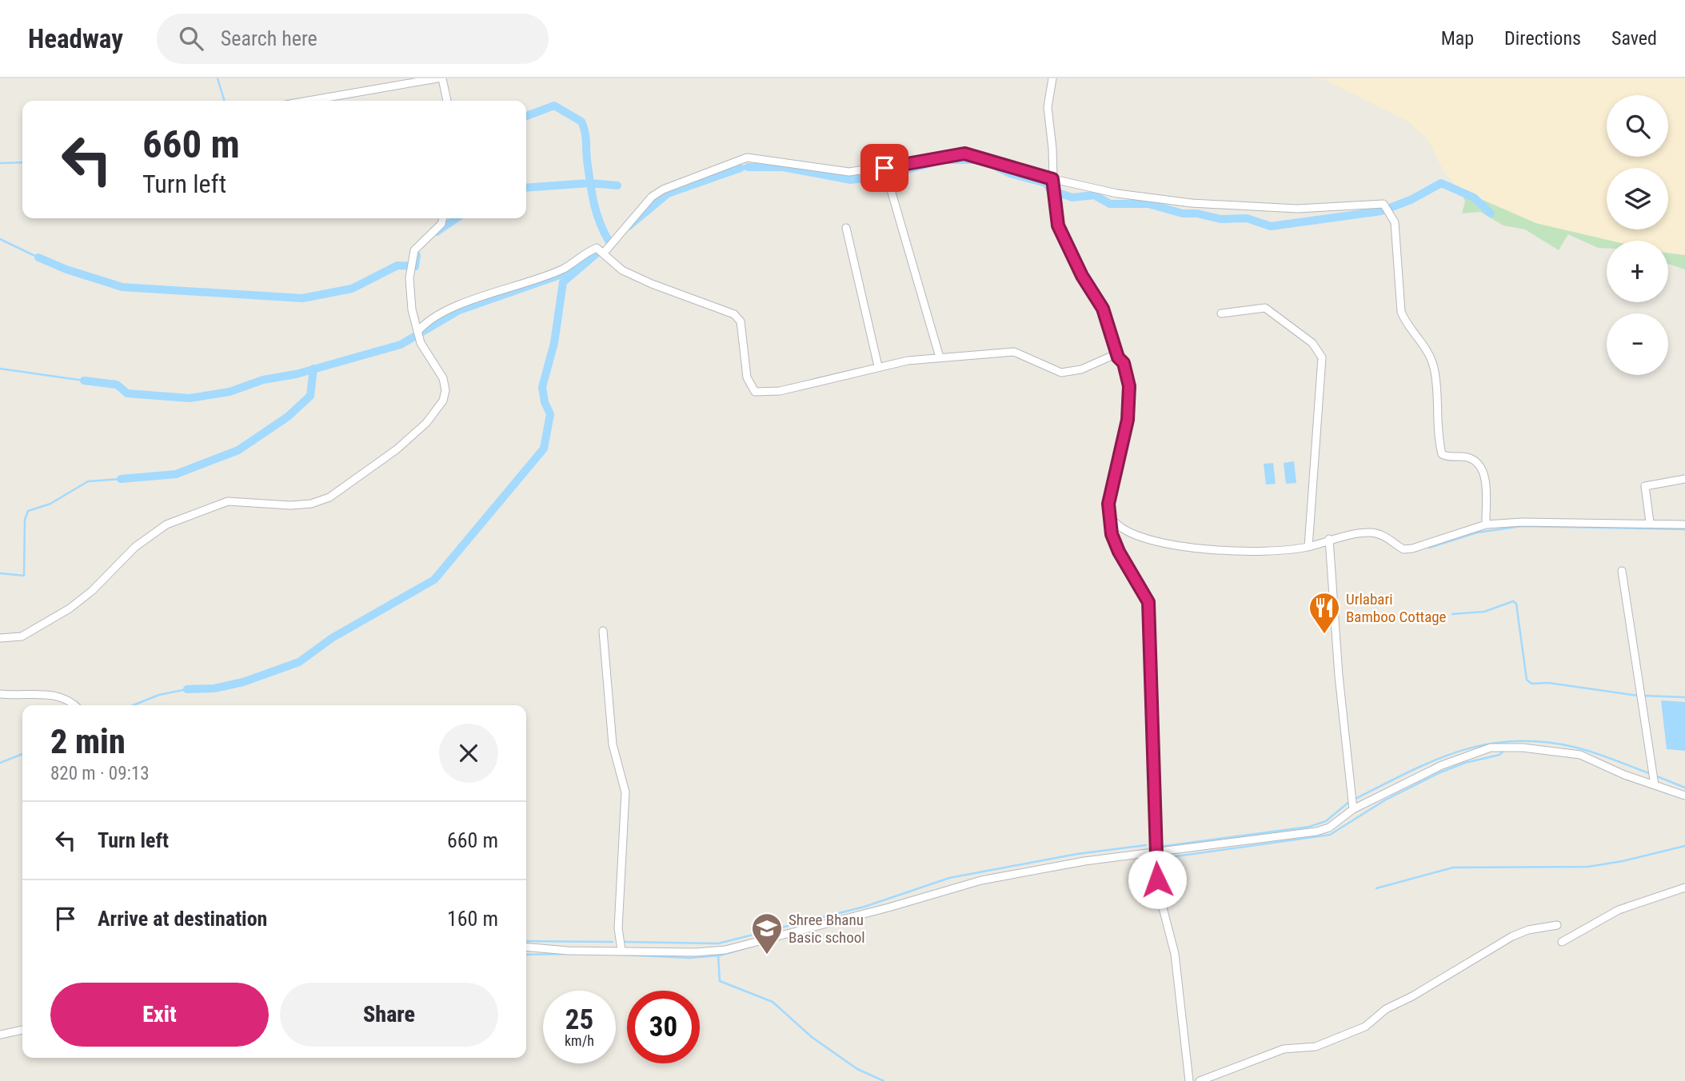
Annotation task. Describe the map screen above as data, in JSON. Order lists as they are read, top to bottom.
{
  "places": {
    "restaurant": ["Urlabari Bamboo Cottage"],
    "school or university": ["Shree Bhanu Basic school"]
  },
  "page": {
    "header": "Headway",
    "search": "Search here",
    "nav": ["Map", "Directions", "Saved"],
    "map_buttons": ["+", "−"],
    "turn": ["660 m", "Turn left"],
    "heading": ["2 min", "820 m · 09:13"],
    "list": [
      {
        "name": "Turn left",
        "value": "660 m"
      },
      {
        "name": "Arrive at destination",
        "value": "160 m"
      }
    ],
    "buttons": ["Exit", "Share"],
    "speed": "25 km/h",
    "limit": "30"
  }
}
